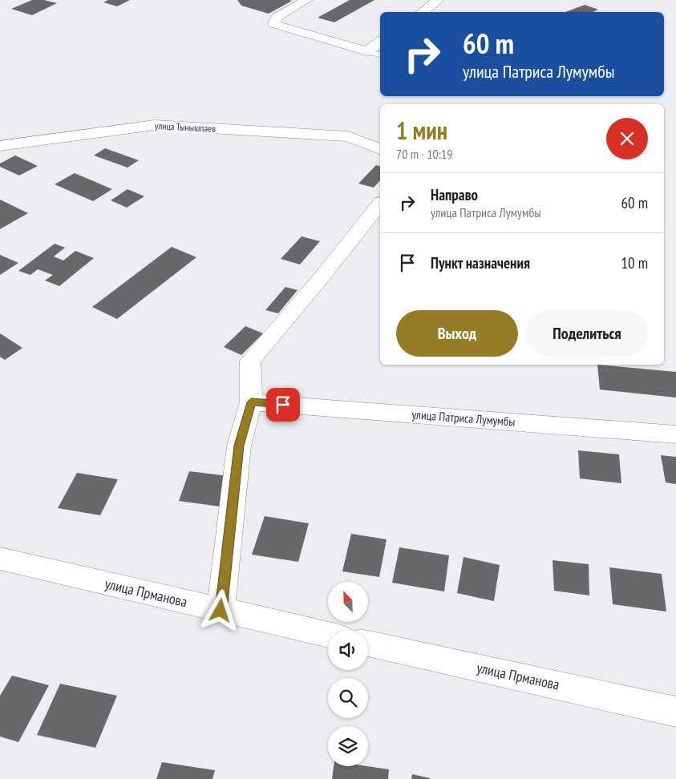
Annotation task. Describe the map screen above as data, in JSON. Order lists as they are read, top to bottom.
{
  "streets": {
    "street": ["улица Тынышпаев", "улица Патриса Лумумбы", "улица Прманова"]
  },
  "north": "top left",
  "page": {
    "turn": ["60 m", "улица Патриса Лумумбы"],
    "heading": ["1 мин", "70 m · 10:19"],
    "list": [
      {
        "name": "Направо",
        "note": "улица Патриса Лумумбы",
        "value": "60 m"
      },
      {
        "name": "Пункт назначения",
        "value": "10 m"
      }
    ],
    "buttons": ["Выход", "Поделиться"]
  }
}
